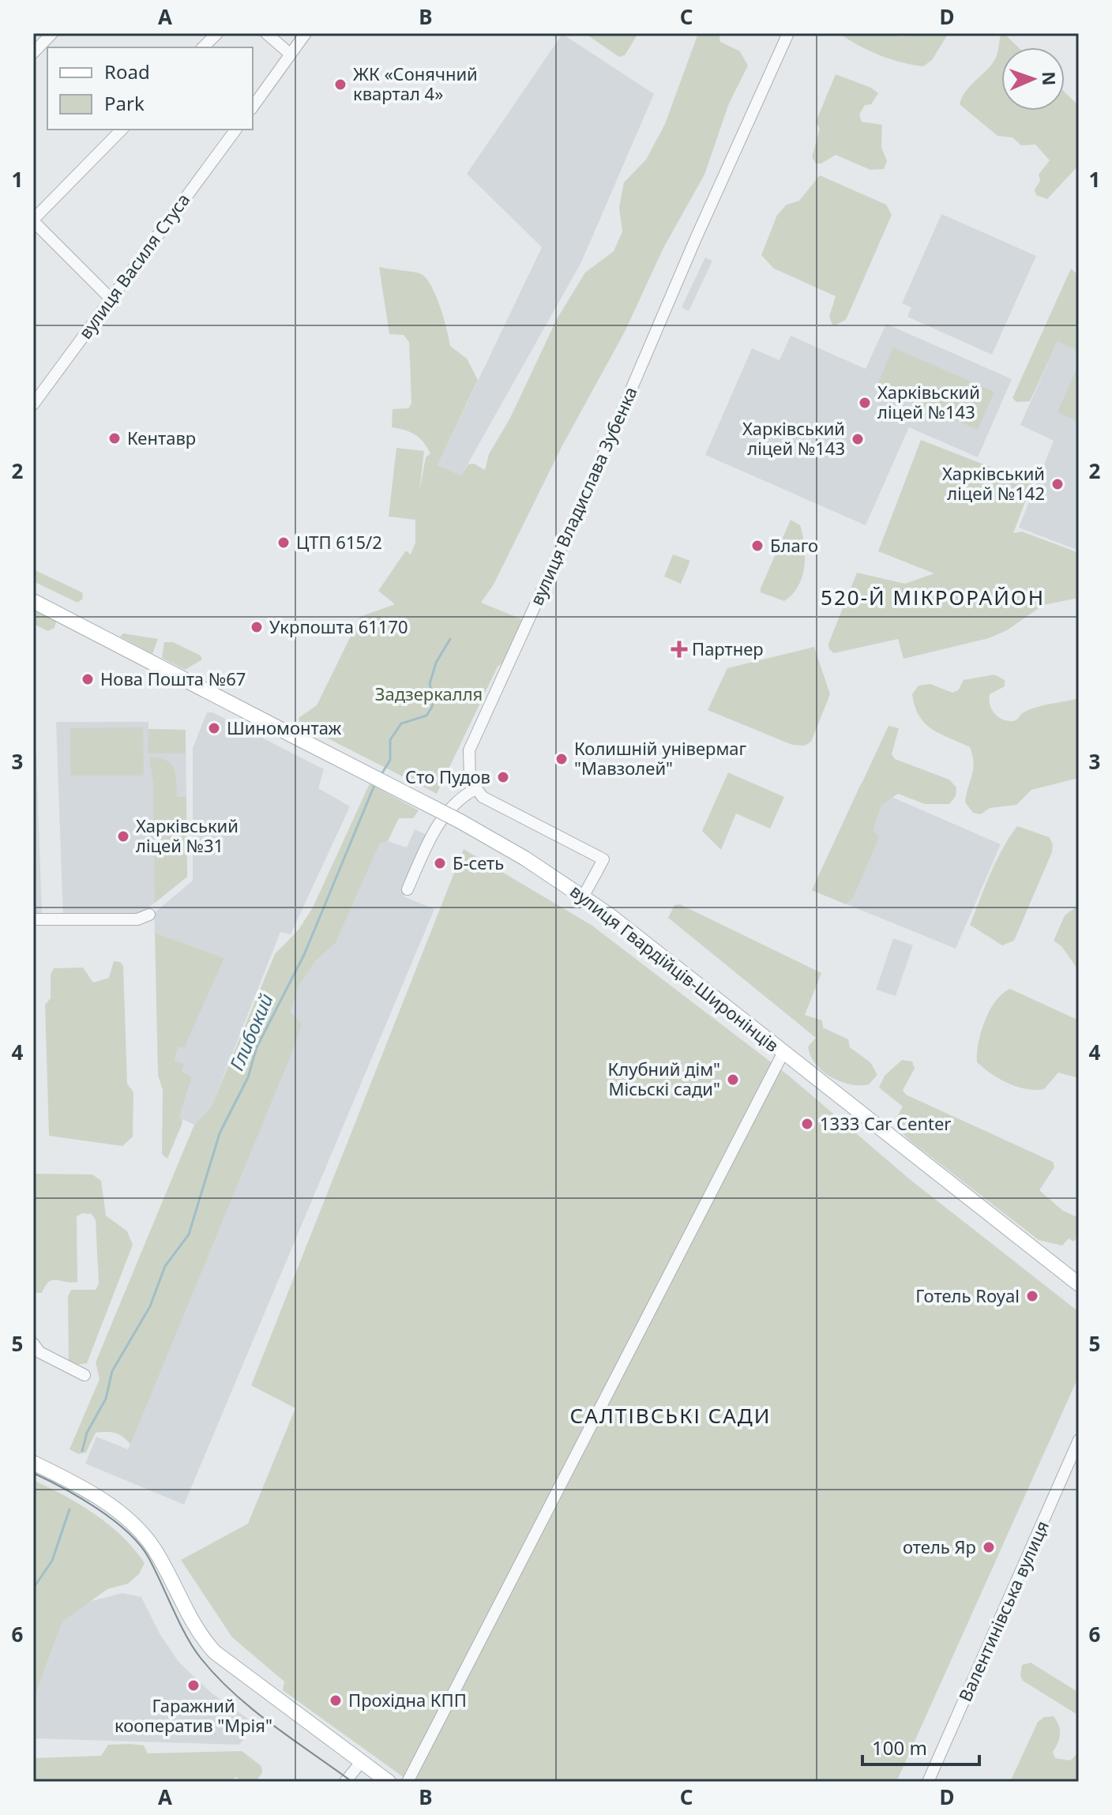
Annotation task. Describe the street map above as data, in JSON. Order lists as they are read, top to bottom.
{
  "streets": {
    "main road": ["вулиця Гвардійців-Широнінців"],
    "street": ["вулиця Василя Стуса", "вулиця Владислава Зубенка", "Валентинівська вулиця"]
  },
  "districts": ["520-Й МІКРОРАЙОН", "САЛТІВСЬКІ САДИ"],
  "water": ["Глибокий"],
  "parks": ["Задзеркалля"],
  "places": {
    "other": [
      "ЖК «Сонячний квартал 4»",
      "Харківьский ліцей №143",
      "Кентавр",
      "Харківський ліцей №143",
      "Харківський ліцей №142",
      "ЦТП 615/2",
      "Благо",
      "Укрпошта 61170",
      "Нова Пошта №67",
      "Шиномонтаж",
      "Колишній універмаг \"Мавзолей\"",
      "Сто Пудов",
      "Харківський ліцей №31",
      "Б-сеть",
      "Клубний дім\" Місьскі сади\"",
      "1333 Car Center",
      "Готель Royal",
      "отель Яр",
      "Гаражний кооператив \"Мрія\"",
      "Прохідна КПП"
    ],
    "health": ["Партнер"]
  },
  "legend": ["Road", "Park"],
  "scale_bar": "100 m",
  "north": "right",
  "grid": {
    "columns": [
      "A",
      "B",
      "C",
      "D"
    ],
    "rows": [
      "1",
      "2",
      "3",
      "4",
      "5",
      "6"
    ]
  }
}
